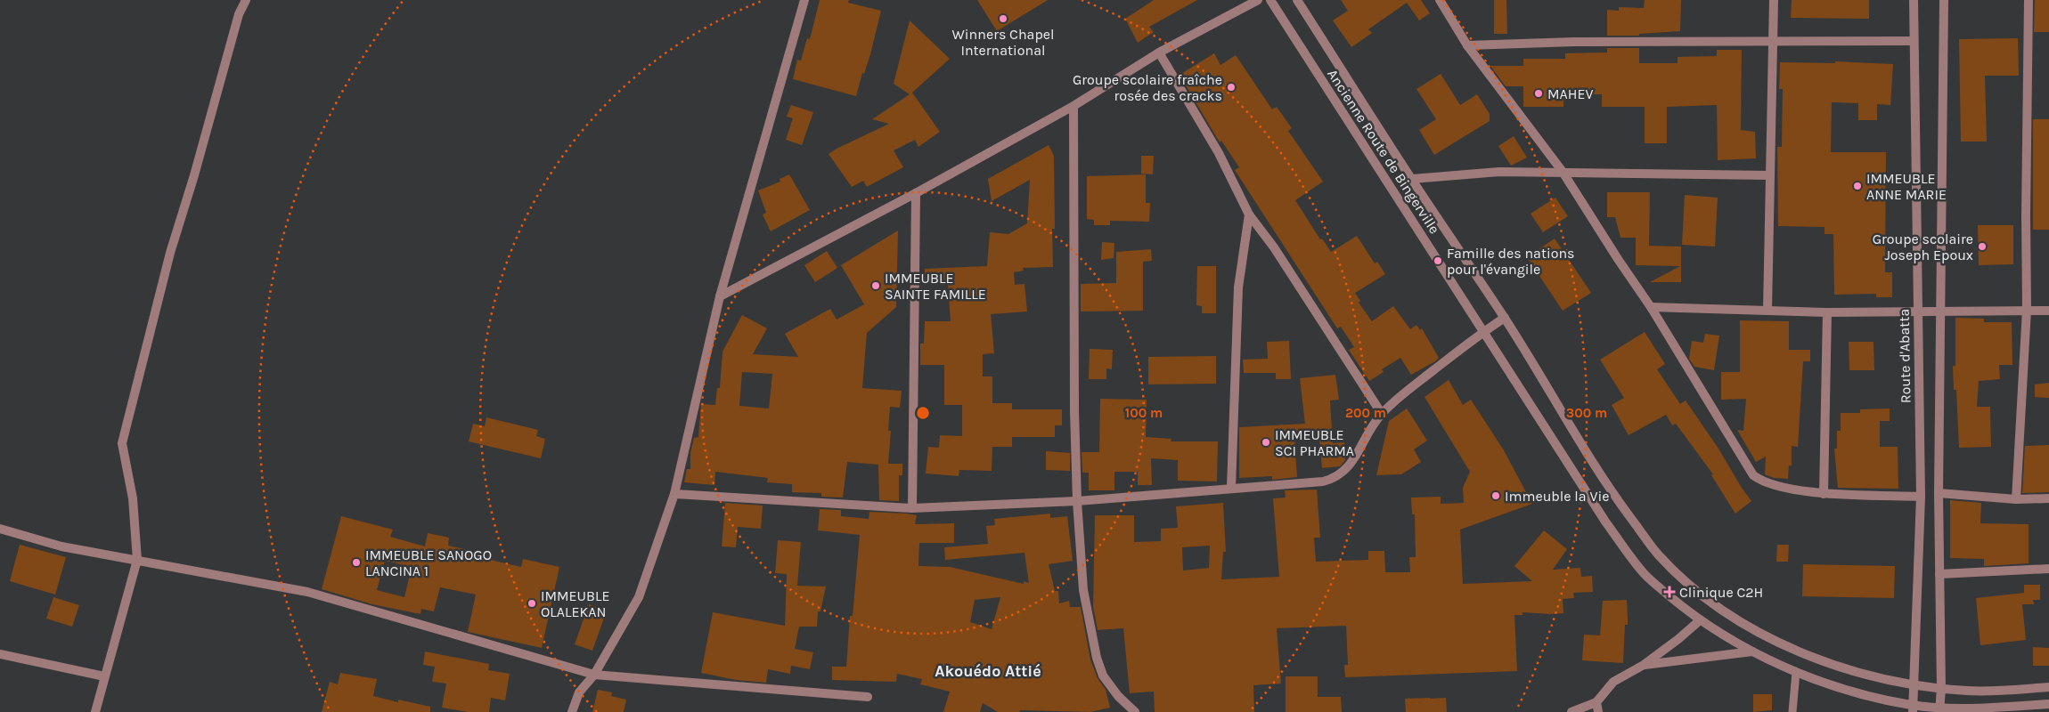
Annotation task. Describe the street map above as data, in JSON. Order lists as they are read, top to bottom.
{
  "streets": {
    "street": ["Ancienne Route de Bingerville", "Route d'Abatta"]
  },
  "crossings": [
    ["Ancienne Route de Bingerville", "Route d'Abatta"]
  ],
  "districts": ["Akouédo Attié"],
  "places": {
    "other": [
      "Winners Chapel International",
      "Groupe scolaire fraîche rosée des cracks",
      "MAHEV",
      "IMMEUBLE ANNE MARIE",
      "Groupe scolaire Joseph Epoux",
      "Famille des nations pour l'évangile",
      "IMMEUBLE SAINTE FAMILLE",
      "IMMEUBLE SCI PHARMA",
      "Immeuble la Vie",
      "IMMEUBLE SANOGO LANCINA 1",
      "IMMEUBLE OLALEKAN"
    ],
    "health": ["Clinique C2H"]
  },
  "rings": ["100 m", "200 m", "300 m"]
}
